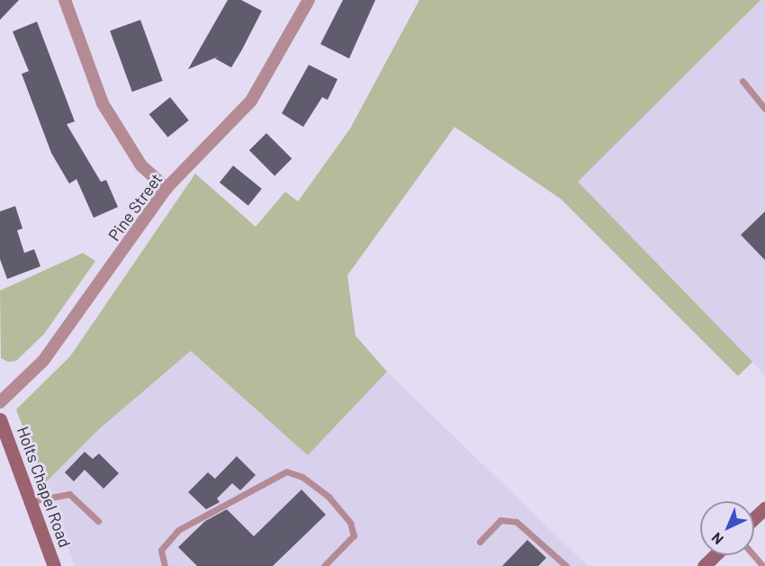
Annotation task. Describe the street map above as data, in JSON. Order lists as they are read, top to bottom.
{
  "streets": {
    "street": ["Pine Street", "Holts Chapel Road"]
  },
  "north": "bottom left"
}
